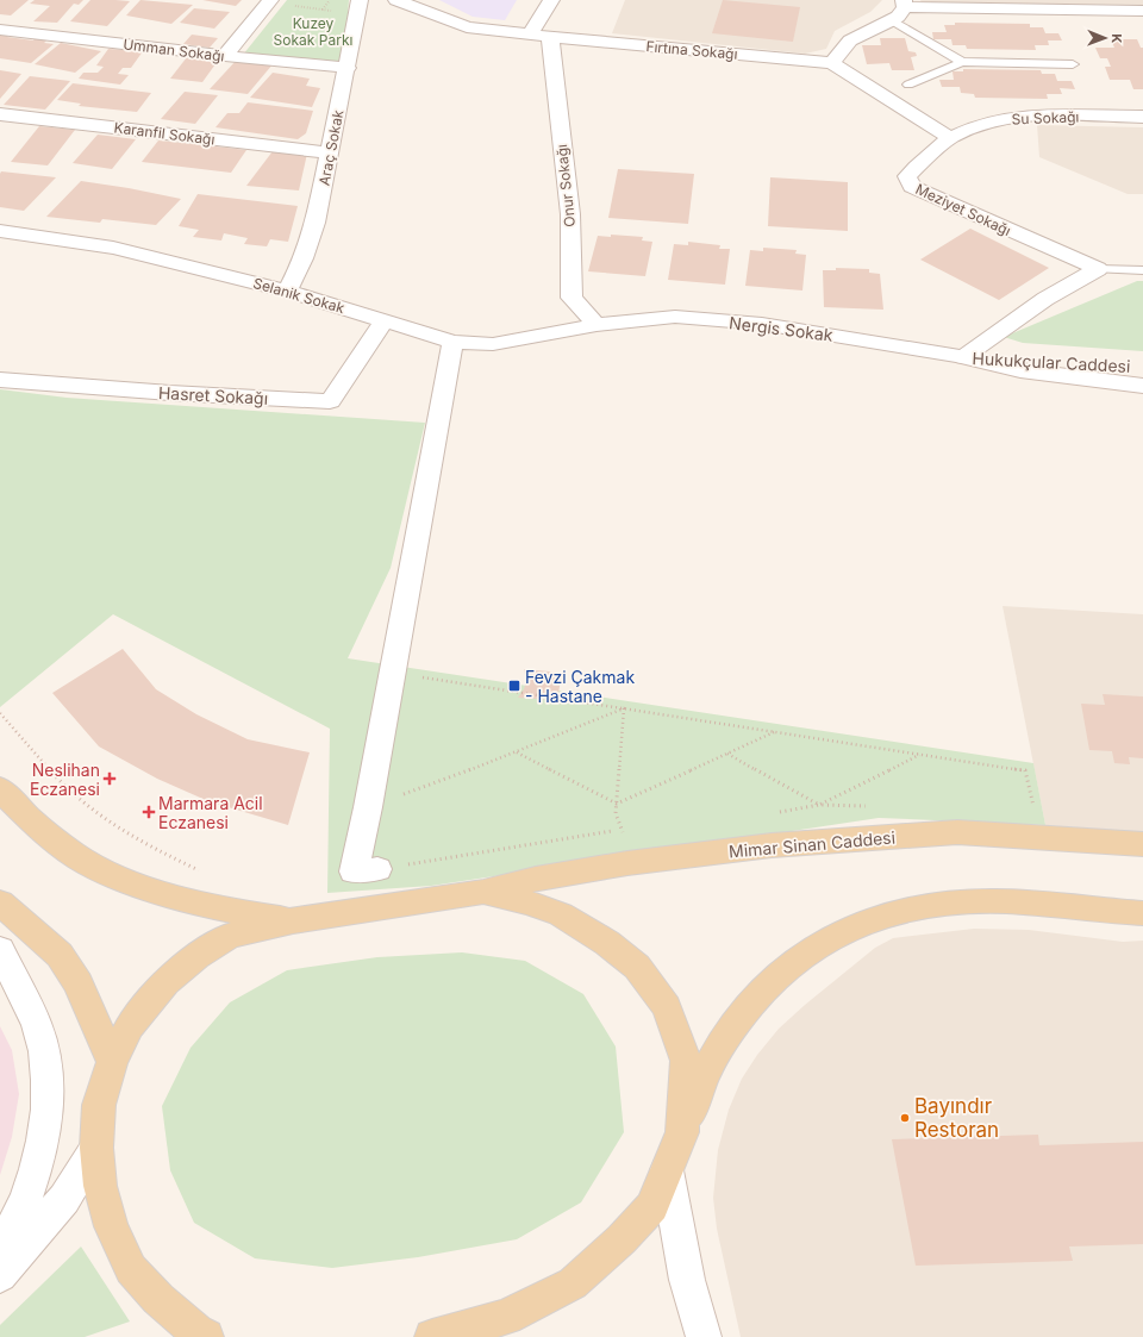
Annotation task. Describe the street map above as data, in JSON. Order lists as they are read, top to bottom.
{
  "streets": {
    "main road": ["Mimar Sinan Caddesi"],
    "street": [
      "Umman Sokağı",
      "Fırtına Sokağı",
      "Su Sokağı",
      "Karanfil Sokağı",
      "Araç Sokak",
      "Onur Sokağı",
      "Meziyet Sokağı",
      "Selanik Sokak",
      "Nergis Sokak",
      "Hukukçular Caddesi",
      "Hasret Sokağı"
    ]
  },
  "crossings": [
    ["Umman Sokağı", "Araç Sokak"],
    ["Fırtına Sokağı", "Onur Sokağı"],
    ["Su Sokağı", "Meziyet Sokağı"],
    ["Karanfil Sokağı", "Araç Sokak"],
    ["Araç Sokak", "Selanik Sokak"],
    ["Onur Sokağı", "Selanik Sokak"],
    ["Onur Sokağı", "Nergis Sokak"],
    ["Selanik Sokak", "Nergis Sokak"],
    ["Selanik Sokak", "Hasret Sokağı"],
    ["Nergis Sokak", "Hukukçular Caddesi"]
  ],
  "parks": ["Kuzey Sokak Parkı"],
  "places": {
    "transit": ["Fevzi Çakmak - Hastane"],
    "health": ["Neslihan Eczanesi", "Marmara Acil Eczanesi"],
    "other": ["Bayındır Restoran"]
  },
  "north": "right"
}
